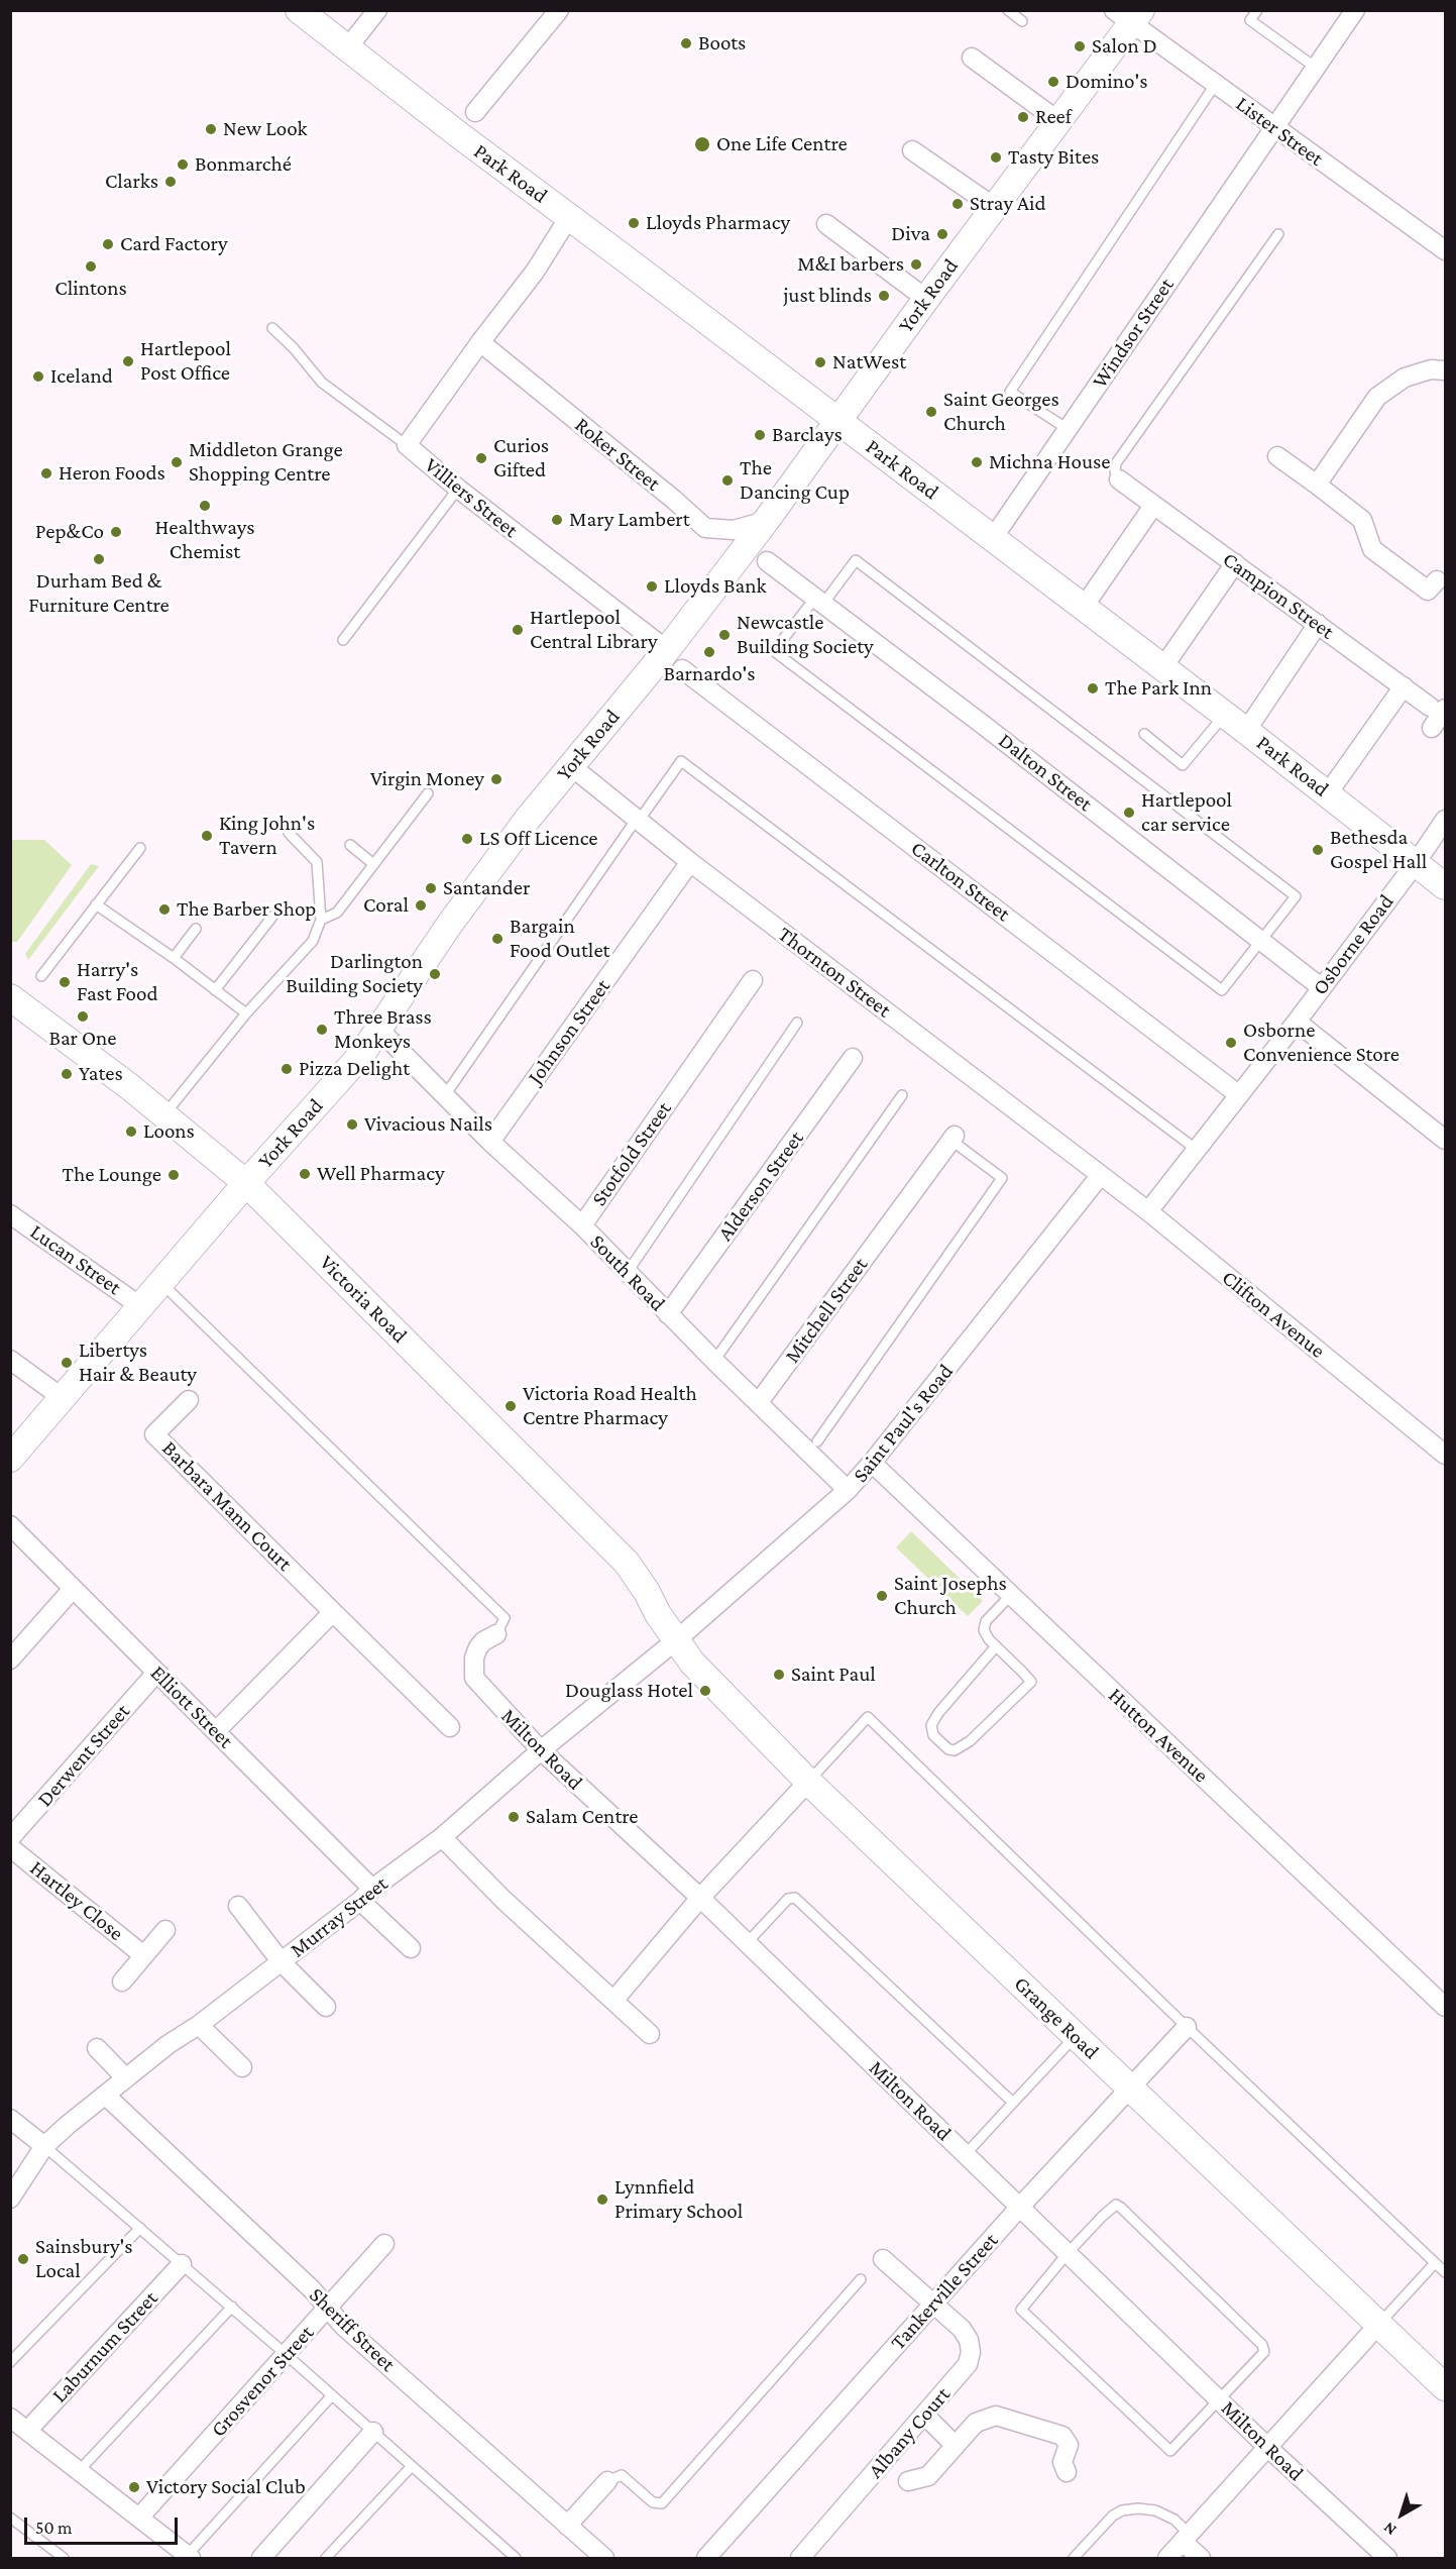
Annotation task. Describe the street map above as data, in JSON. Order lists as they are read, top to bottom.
{
  "streets": {
    "street": [
      "Lister Street",
      "Park Road",
      "York Road",
      "Windsor Street",
      "Roker Street",
      "Villiers Street",
      "Campion Street",
      "Dalton Street",
      "Carlton Street",
      "Osborne Road",
      "Thornton Street",
      "Johnson Street",
      "Stotfold Street",
      "Alderson Street",
      "Lucan Street",
      "South Road",
      "Victoria Road",
      "Mitchell Street",
      "Clifton Avenue",
      "Saint Paul's Road",
      "Barbara Mann Court",
      "Elliott Street",
      "Hutton Avenue",
      "Milton Road",
      "Derwent Street",
      "Hartley Close",
      "Murray Street",
      "Grange Road",
      "Tankerville Street",
      "Sheriff Street",
      "Laburnum Street",
      "Grosvenor Street",
      "Albany Court"
    ]
  },
  "crossings": [
    ["Lister Street", "York Road"],
    ["Lister Street", "Windsor Street"],
    ["Park Road", "York Road"],
    ["Park Road", "Windsor Street"],
    ["Park Road", "Osborne Road"],
    ["York Road", "Roker Street"],
    ["York Road", "Villiers Street"],
    ["York Road", "Carlton Street"],
    ["York Road", "Thornton Street"],
    ["York Road", "Lucan Street"],
    ["York Road", "South Road"],
    ["York Road", "Victoria Road"],
    ["Villiers Street", "Carlton Street"],
    ["Dalton Street", "Osborne Road"],
    ["Carlton Street", "Osborne Road"],
    ["Osborne Road", "Clifton Avenue"],
    ["Thornton Street", "Johnson Street"],
    ["Thornton Street", "Clifton Avenue"],
    ["Thornton Street", "Saint Paul's Road"],
    ["Johnson Street", "South Road"],
    ["Stotfold Street", "South Road"],
    ["Alderson Street", "South Road"],
    ["South Road", "Mitchell Street"],
    ["South Road", "Saint Paul's Road"],
    ["Victoria Road", "Saint Paul's Road"],
    ["Victoria Road", "Murray Street"],
    ["Victoria Road", "Grange Road"],
    ["Clifton Avenue", "Saint Paul's Road"],
    ["Saint Paul's Road", "Hutton Avenue"],
    ["Saint Paul's Road", "Murray Street"],
    ["Saint Paul's Road", "Grange Road"],
    ["Elliott Street", "Derwent Street"],
    ["Elliott Street", "Murray Street"],
    ["Milton Road", "Murray Street"],
    ["Milton Road", "Tankerville Street"],
    ["Murray Street", "Grange Road"],
    ["Murray Street", "Sheriff Street"],
    ["Grange Road", "Tankerville Street"],
    ["Tankerville Street", "Albany Court"],
    ["Sheriff Street", "Grosvenor Street"]
  ],
  "places": [
    "Boots",
    "Salon D",
    "Domino's",
    "Reef",
    "New Look",
    "One Life Centre",
    "Tasty Bites",
    "Bonmarché",
    "Clarks",
    "Stray Aid",
    "Lloyds Pharmacy",
    "Diva",
    "Card Factory",
    "M&I barbers",
    "Clintons",
    "just blinds",
    "Hartlepool Post Office",
    "NatWest",
    "Iceland",
    "Saint Georges Church",
    "Barclays",
    "Curios Gifted",
    "Middleton Grange Shopping Centre",
    "Michna House",
    "Heron Foods",
    "The Dancing Cup",
    "Healthways Chemist",
    "Mary Lambert",
    "Pep&Co",
    "Durham Bed & Furniture Centre",
    "Lloyds Bank",
    "Hartlepool Central Library",
    "Newcastle Building Society",
    "Barnardo's",
    "The Park Inn",
    "Virgin Money",
    "Hartlepool car service",
    "King John's Tavern",
    "LS Off Licence",
    "Bethesda Gospel Hall",
    "Santander",
    "Coral",
    "The Barber Shop",
    "Bargain Food Outlet",
    "Darlington Building Society",
    "Harry's Fast Food",
    "Bar One",
    "Three Brass Monkeys",
    "Osborne Convenience Store",
    "Pizza Delight",
    "Yates",
    "Vivacious Nails",
    "Loons",
    "Well Pharmacy",
    "The Lounge",
    "Libertys Hair & Beauty",
    "Victoria Road Health Centre Pharmacy",
    "Saint Josephs Church",
    "Saint Paul",
    "Douglass Hotel",
    "Salam Centre",
    "Lynnfield Primary School",
    "Sainsbury's Local",
    "Victory Social Club"
  ],
  "scale_bar": "50 m",
  "north": "bottom left"
}
